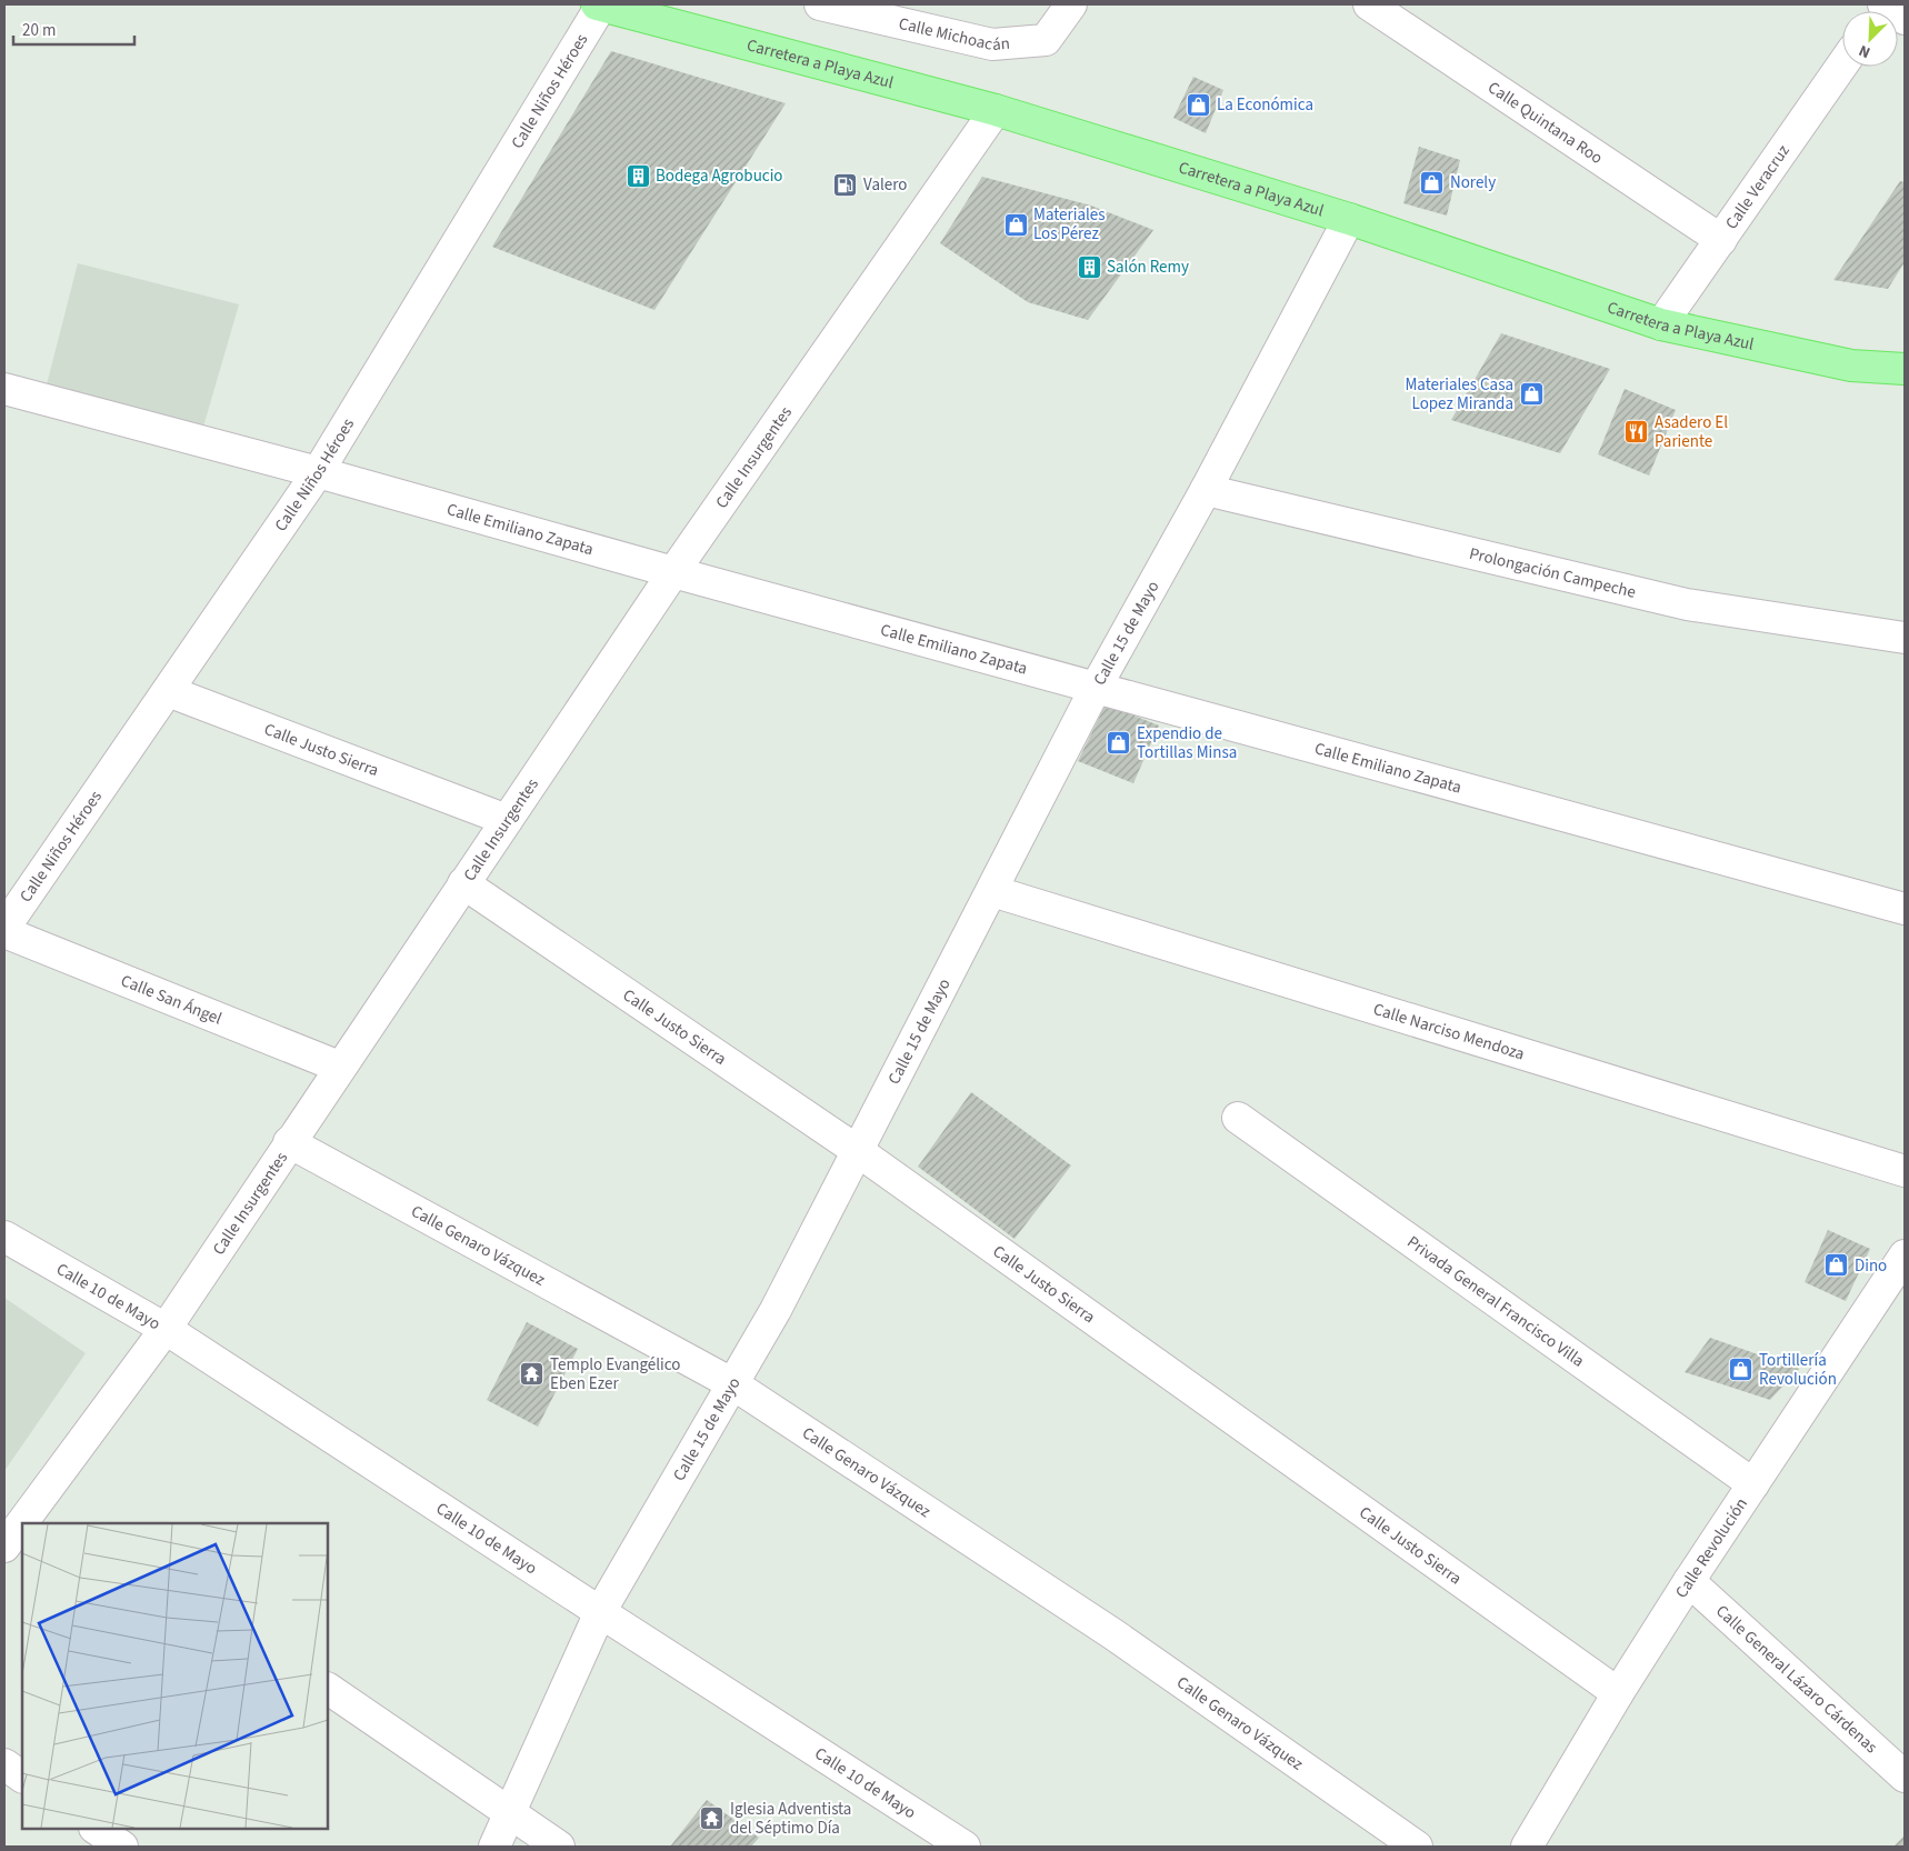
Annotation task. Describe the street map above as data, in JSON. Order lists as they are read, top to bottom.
{
  "streets": {
    "main road": ["Carretera a Playa Azul"],
    "street": [
      "Calle Michoacán",
      "Calle Niños Héroes",
      "Calle Quintana Roo",
      "Calle Veracruz",
      "Calle Insurgentes",
      "Calle Emiliano Zapata",
      "Prolongación Campeche",
      "Calle 15 de Mayo",
      "Calle Justo Sierra",
      "Calle San Ángel",
      "Calle Narciso Mendoza",
      "Calle Genaro Vázquez",
      "Calle 10 de Mayo",
      "Privada General Francisco Villa",
      "Calle Revolución",
      "Calle General Lázaro Cárdenas"
    ]
  },
  "crossings": [
    ["Carretera a Playa Azul", "Calle Niños Héroes"],
    ["Carretera a Playa Azul", "Calle Veracruz"],
    ["Carretera a Playa Azul", "Calle Insurgentes"],
    ["Carretera a Playa Azul", "Calle 15 de Mayo"],
    ["Calle Niños Héroes", "Calle Emiliano Zapata"],
    ["Calle Niños Héroes", "Calle Justo Sierra"],
    ["Calle Niños Héroes", "Calle San Ángel"],
    ["Calle Quintana Roo", "Calle Veracruz"],
    ["Calle Insurgentes", "Calle Emiliano Zapata"],
    ["Calle Insurgentes", "Calle Justo Sierra"],
    ["Calle Insurgentes", "Calle San Ángel"],
    ["Calle Insurgentes", "Calle Genaro Vázquez"],
    ["Calle Insurgentes", "Calle 10 de Mayo"],
    ["Calle Emiliano Zapata", "Calle 15 de Mayo"],
    ["Prolongación Campeche", "Calle 15 de Mayo"],
    ["Calle 15 de Mayo", "Calle Justo Sierra"],
    ["Calle 15 de Mayo", "Calle Narciso Mendoza"],
    ["Calle 15 de Mayo", "Calle Genaro Vázquez"],
    ["Calle 15 de Mayo", "Calle 10 de Mayo"],
    ["Calle Justo Sierra", "Calle Revolución"],
    ["Privada General Francisco Villa", "Calle Revolución"],
    ["Calle Revolución", "Calle General Lázaro Cárdenas"]
  ],
  "places": {
    "shop": [
      "La Económica",
      "Norely",
      "Materiales Los Pérez",
      "Materiales Casa Lopez Miranda",
      "Expendio de Tortillas Minsa",
      "Dino",
      "Tortillería Revolución"
    ],
    "building": ["Bodega Agrobucio", "Salón Remy"],
    "fuel station": ["Valero"],
    "restaurant": ["Asadero El Pariente"],
    "temple": ["Templo Evangélico Eben Ezer", "Iglesia Adventista del Séptimo Día"]
  },
  "scale_bar": "20 m",
  "north": "bottom left"
}
